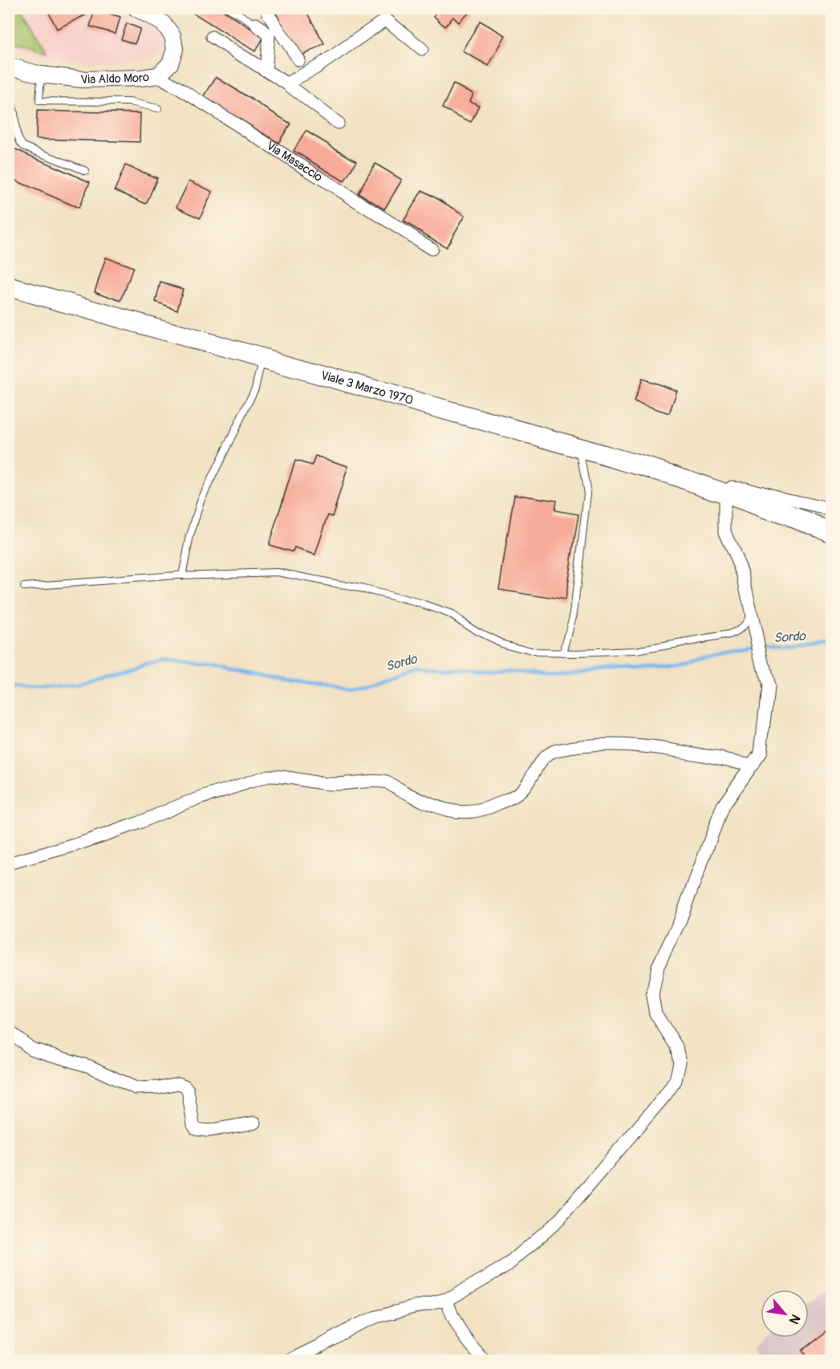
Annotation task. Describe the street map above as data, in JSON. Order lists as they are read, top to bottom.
{
  "streets": {
    "main road": ["Viale 3 Marzo 1970"],
    "street": ["Via Aldo Moro", "Via Masaccio"]
  },
  "crossings": [
    ["Via Aldo Moro", "Via Masaccio"]
  ],
  "water": ["Sordo"],
  "north": "bottom right"
}
